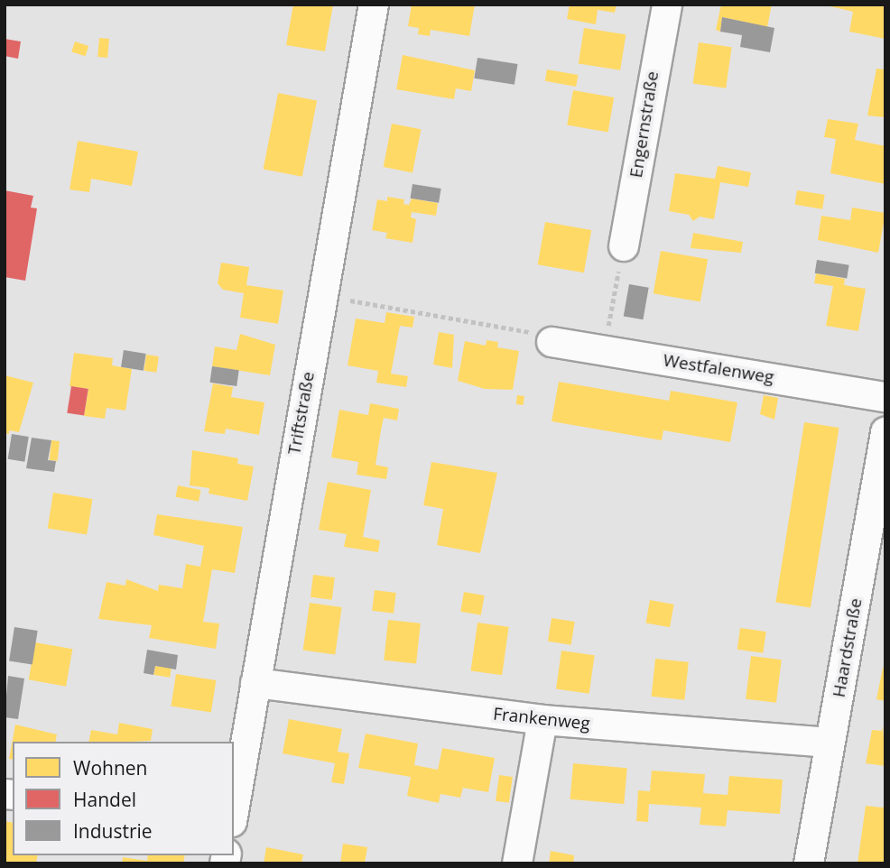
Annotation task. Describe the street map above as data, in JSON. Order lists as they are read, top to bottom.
{
  "streets": {
    "street": [
      "Engernstraße",
      "Westfalenweg",
      "Triftstraße",
      "Haardstraße",
      "Frankenweg"
    ]
  },
  "crossings": [
    ["Triftstraße", "Frankenweg"],
    ["Haardstraße", "Frankenweg"]
  ],
  "legend": ["Wohnen", "Handel", "Industrie"]
}
